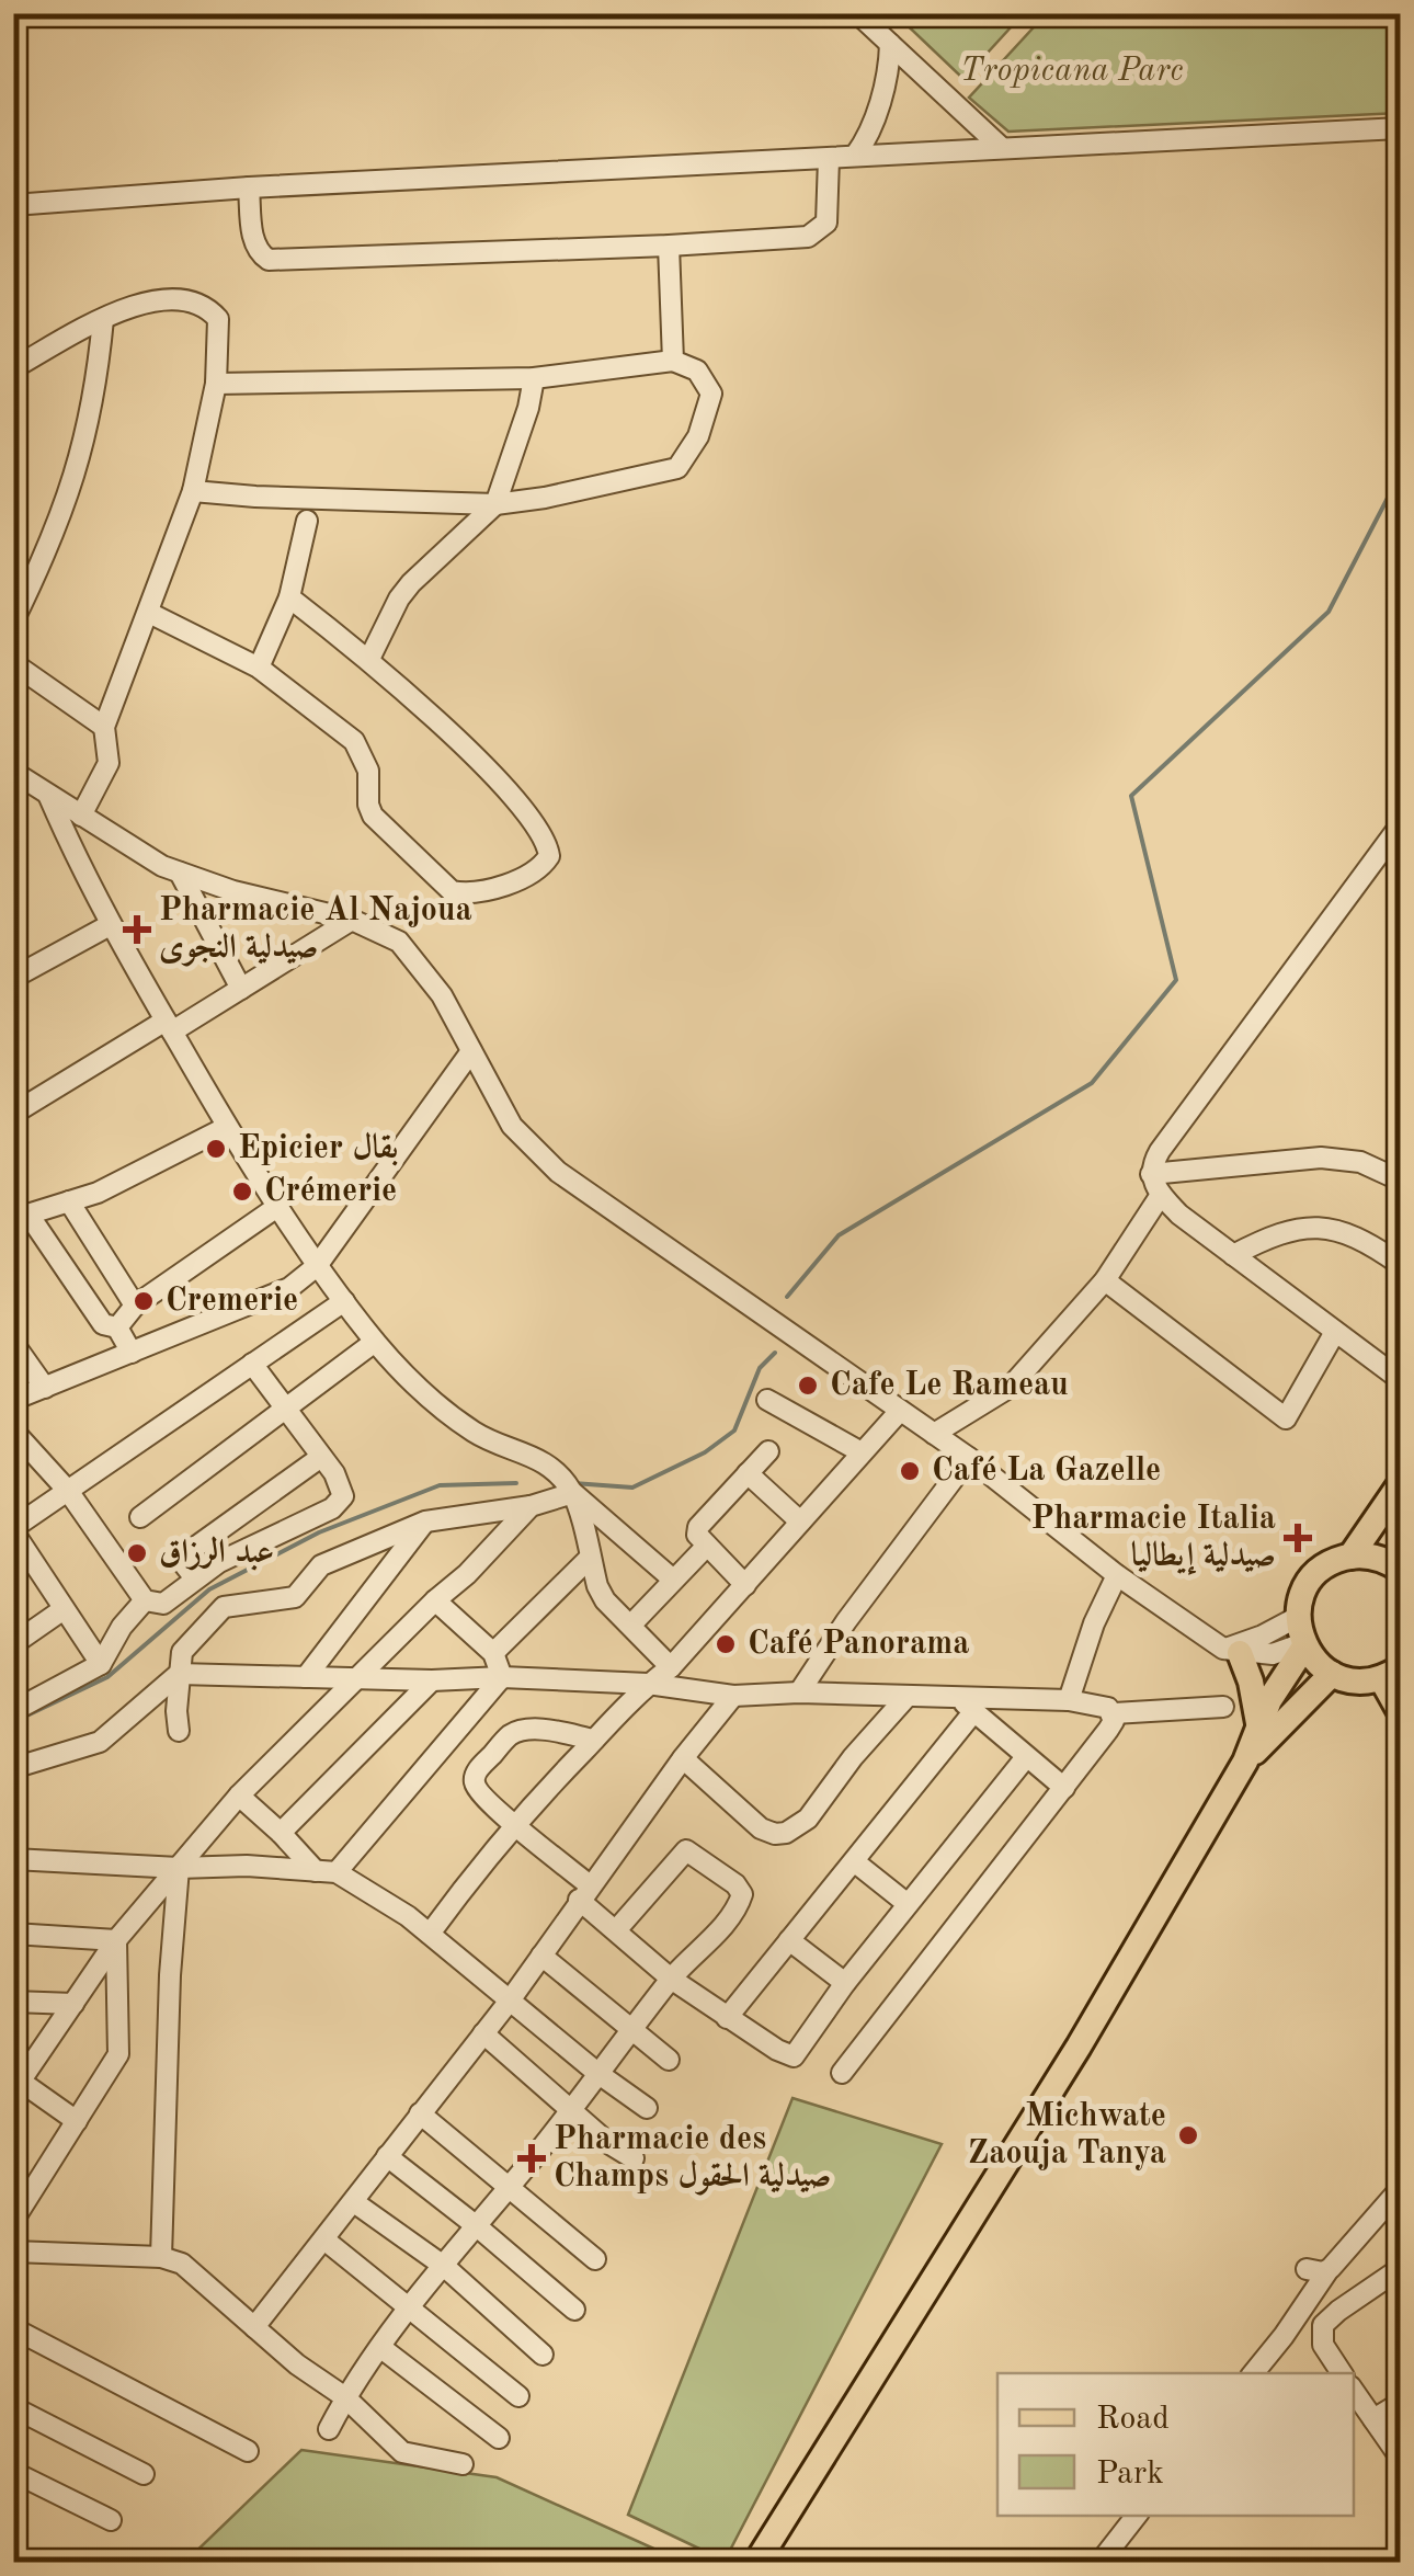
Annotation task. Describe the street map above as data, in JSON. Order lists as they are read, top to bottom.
{
  "parks": ["Tropicana Parc"],
  "places": {
    "health": ["Pharmacie Al Najoua صيدلية النجوى", "Pharmacie Italia صيدلية إيطاليا", "Pharmacie des Champs صيدلية الحقول"],
    "other": [
      "Epicier بقال",
      "Crémerie",
      "Cremerie",
      "Cafe Le Rameau",
      "Café La Gazelle",
      "عبد الرزاق",
      "Café Panorama",
      "Michwate Zaouja Tanya"
    ]
  },
  "legend": ["Road", "Park"]
}
